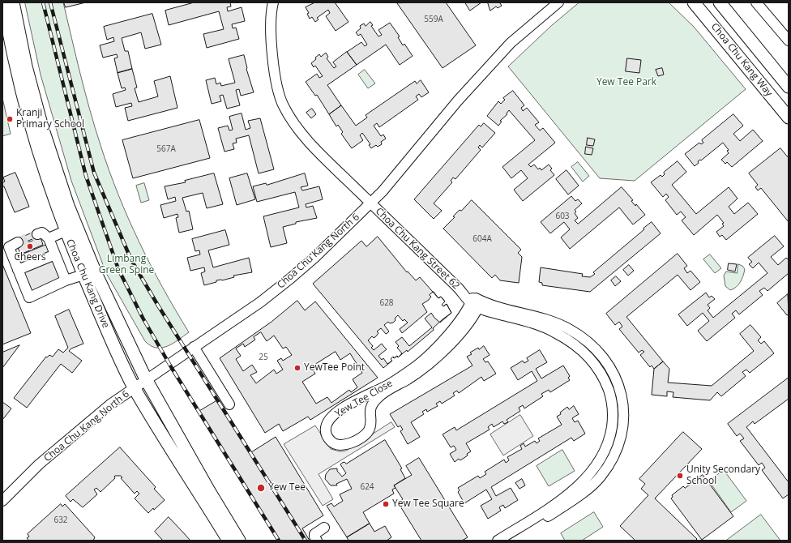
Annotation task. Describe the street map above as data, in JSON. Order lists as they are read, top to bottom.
{
  "streets": {
    "main road": ["Choa Chu Kang Way", "Choa Chu Kang Drive"],
    "street": ["Choa Chu Kang Street 62", "Choa Chu Kang North 6", "Yew Tee Close"]
  },
  "crossings": [
    ["Choa Chu Kang Street 62", "Choa Chu Kang North 6"],
    ["Choa Chu Kang Street 62", "Yew Tee Close"],
    ["Choa Chu Kang North 6", "Choa Chu Kang Drive"]
  ],
  "parks": ["Yew Tee Park", "Limbang Green Spine"],
  "places": [
    "Kranji Primary School",
    "Cheers",
    "YewTee Point",
    "Unity Secondary School",
    "Yew Tee",
    "Yew Tee Square"
  ],
  "house_numbers": [
    "559A",
    "567A",
    "603",
    "604A",
    "628",
    "25",
    "624",
    "632"
  ]
}
